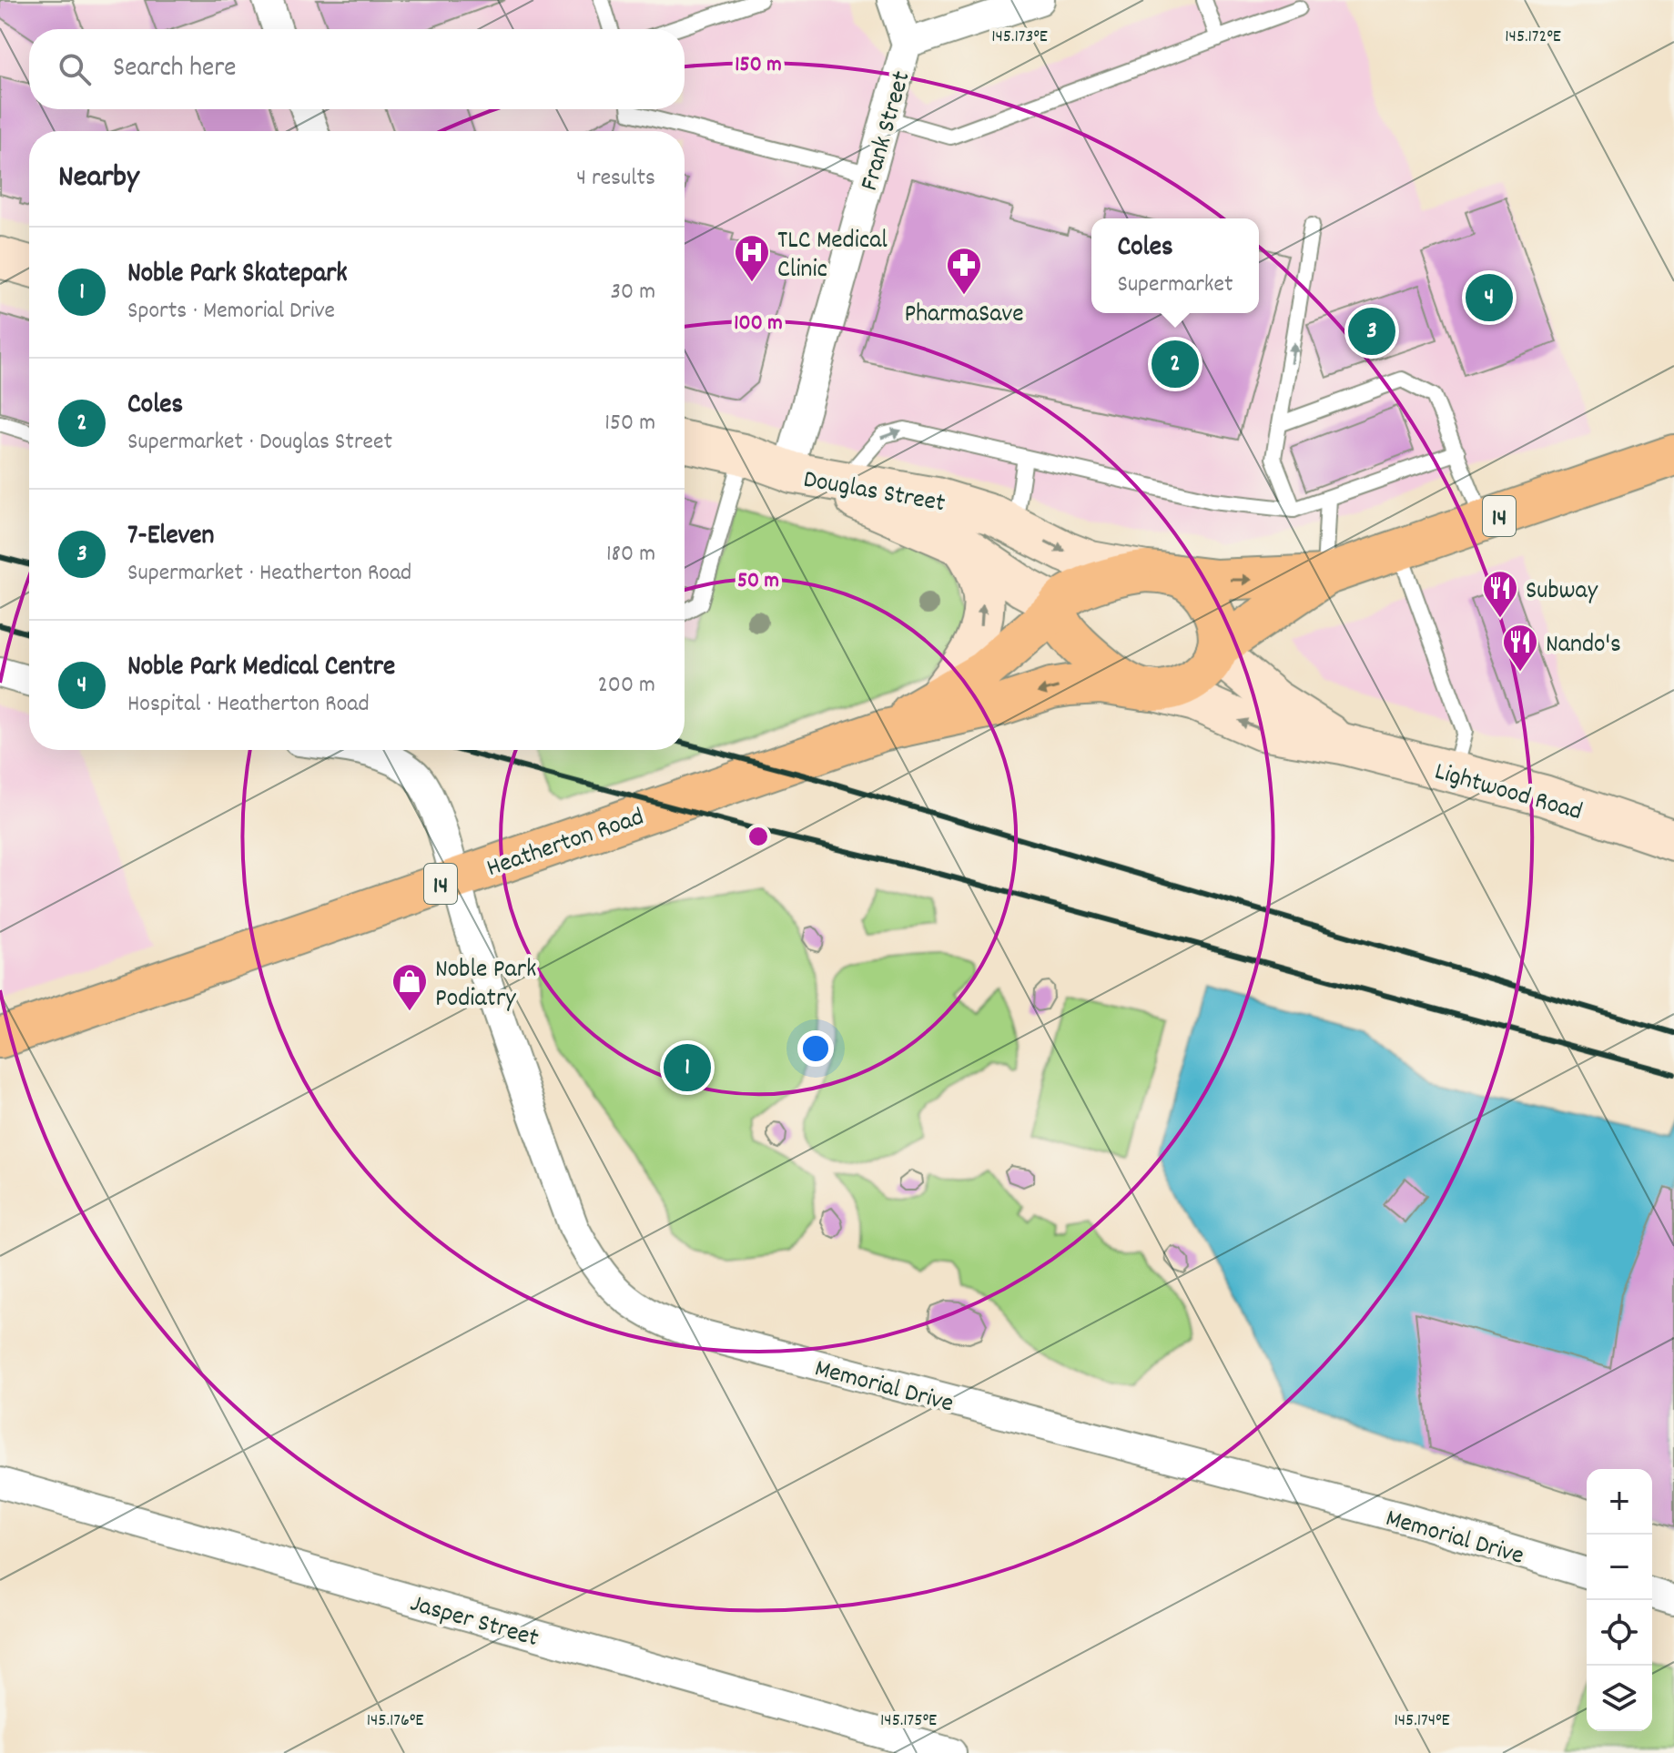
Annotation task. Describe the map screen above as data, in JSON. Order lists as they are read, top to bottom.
{
  "streets": {
    "main road": [
      "Douglas Street",
      "14",
      "Lightwood Road",
      "Heatherton Road"
    ],
    "street": ["Frank Street", "Memorial Drive", "Jasper Street"]
  },
  "crossings": [
    ["Frank Street", "Douglas Street"],
    ["Douglas Street", "14"],
    ["Douglas Street", "Lightwood Road"],
    ["Douglas Street", "Heatherton Road"],
    ["14", "Lightwood Road"],
    ["14", "Heatherton Road"],
    ["Lightwood Road", "Heatherton Road"],
    ["Heatherton Road", "Memorial Drive"]
  ],
  "places": {
    "hospital": ["TLC Medical Clinic"],
    "pharmacy": ["PharmaSave"],
    "restaurant": ["Subway", "Nando's"],
    "shop": ["Noble Park Podiatry"]
  },
  "page": {
    "search": "Search here",
    "heading": ["Nearby", "4 results"],
    "popup": ["Coles", "Supermarket"],
    "list": [
      {
        "mark": "1",
        "name": "Noble Park Skatepark",
        "note": "Sports · Memorial Drive",
        "value": "30 m"
      },
      {
        "mark": "2",
        "name": "Coles",
        "note": "Supermarket · Douglas Street",
        "value": "150 m"
      },
      {
        "mark": "3",
        "name": "7-Eleven",
        "note": "Supermarket · Heatherton Road",
        "value": "180 m"
      },
      {
        "mark": "4",
        "name": "Noble Park Medical Centre",
        "note": "Hospital · Heatherton Road",
        "value": "200 m"
      }
    ],
    "pins": [
      "4",
      "3",
      "2",
      "1"
    ],
    "map_buttons": ["+", "−"]
  },
  "coordinates": [
    "145.173°E",
    "145.172°E",
    "145.176°E",
    "145.175°E",
    "145.174°E"
  ],
  "rings": ["150 m", "100 m", "50 m"]
}
